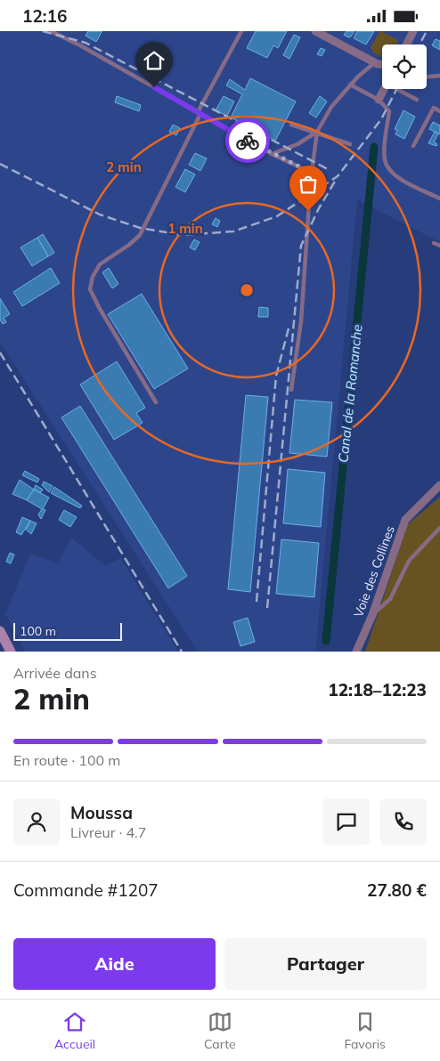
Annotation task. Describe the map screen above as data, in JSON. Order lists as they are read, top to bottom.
{
  "streets": {
    "street": ["Voie des Collines"]
  },
  "water": ["Canal de la Romanche"],
  "scale_bar": "100 m",
  "page": {
    "status": "12:16",
    "scale": "100 m",
    "heading": ["2 min", "Arrivée dans", "12:18–12:23"],
    "panel": [
      "Moussa",
      "Livreur · 4.7",
      "Commande #1207",
      "27.80 €"
    ],
    "bar": "En route · 100 m",
    "buttons": ["Aide", "Partager"],
    "tabs": ["Accueil", "Carte", "Favoris"]
  },
  "rings": ["2 min", "1 min"]
}
